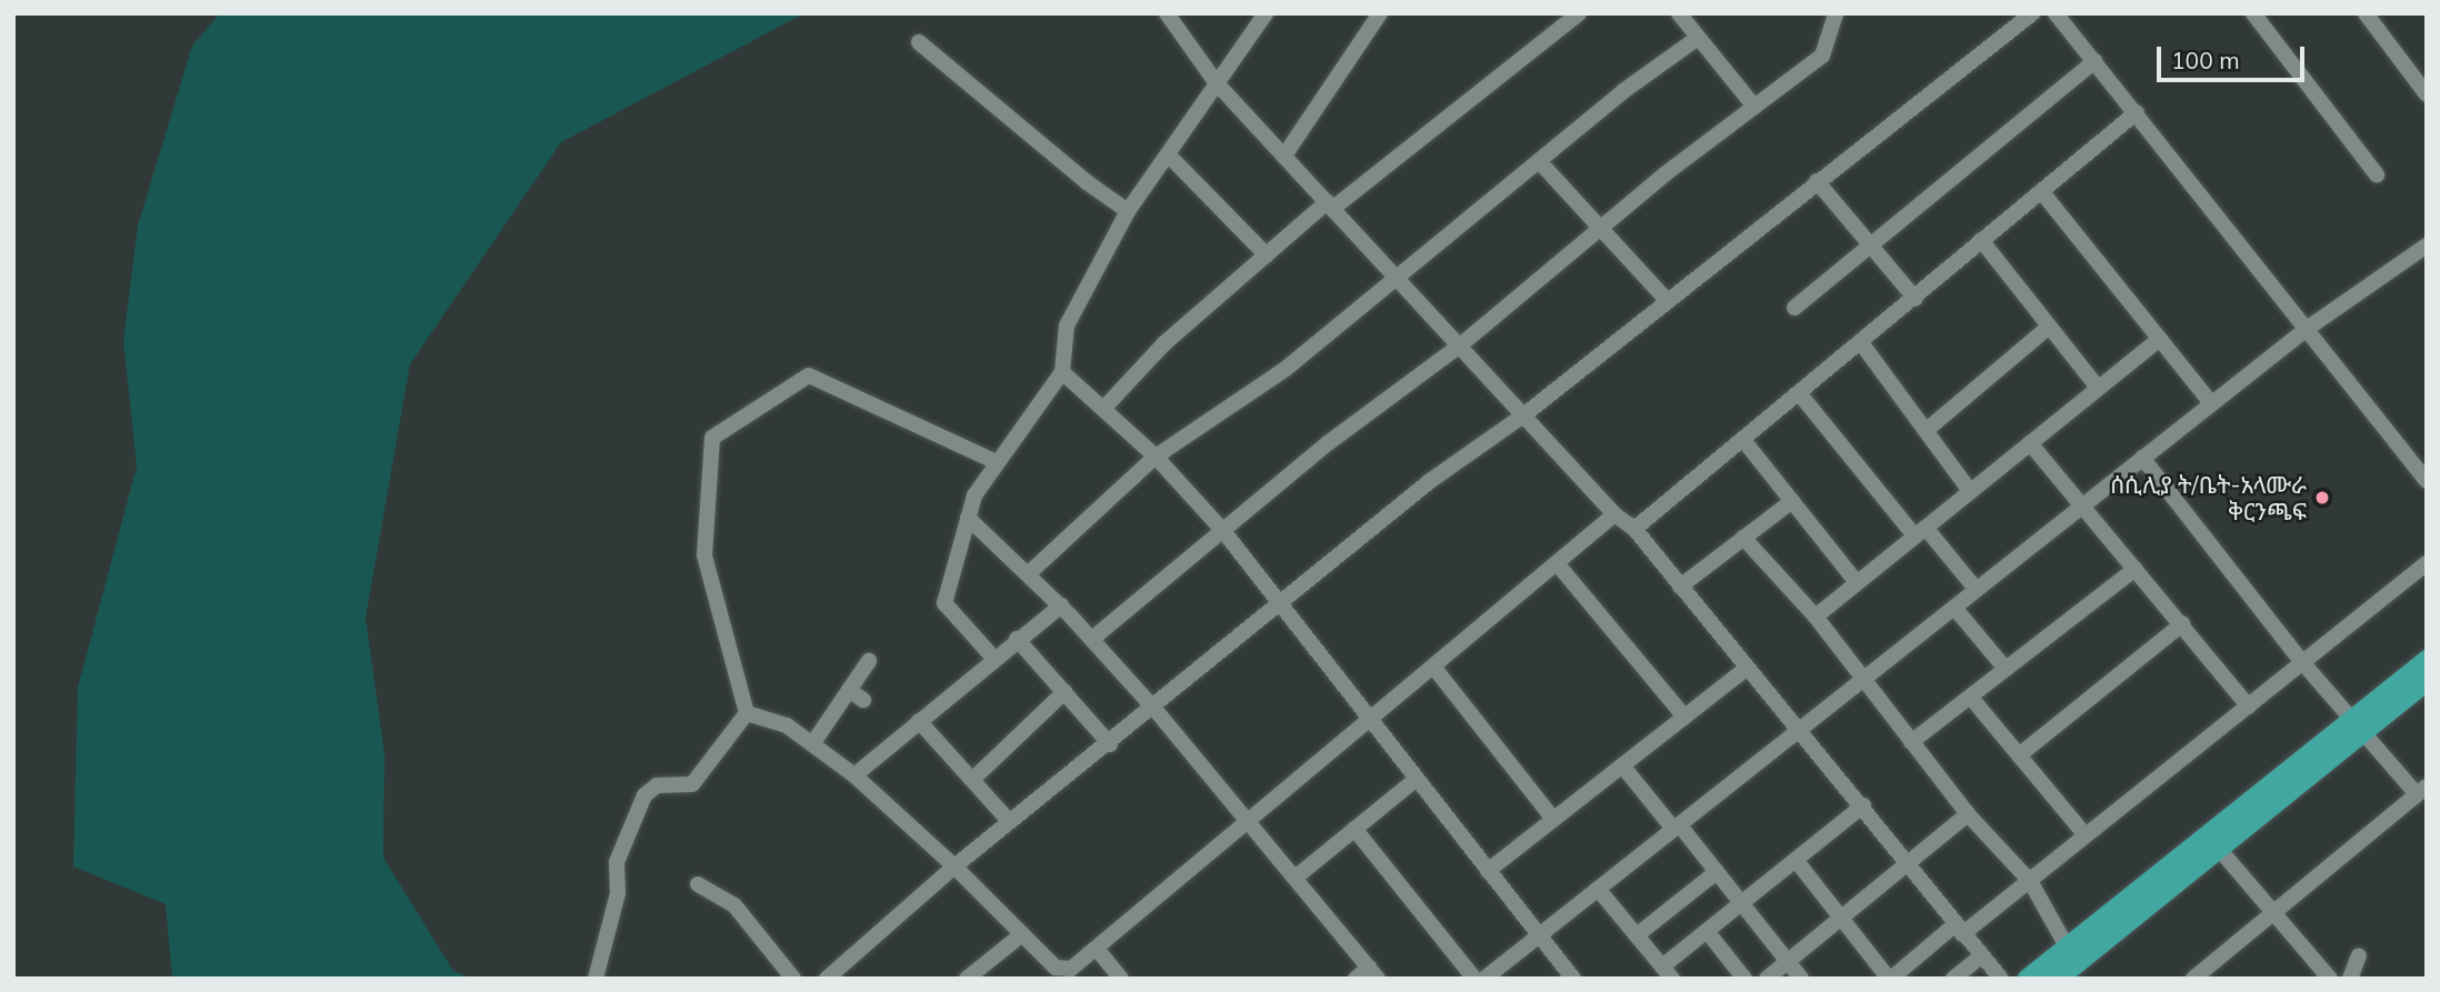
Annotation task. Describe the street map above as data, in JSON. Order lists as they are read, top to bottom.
{
  "places": ["ሰሲሊያ ት/ቤት-አላሙራ ቅርንጫፍ"],
  "scale_bar": "100 m"
}
